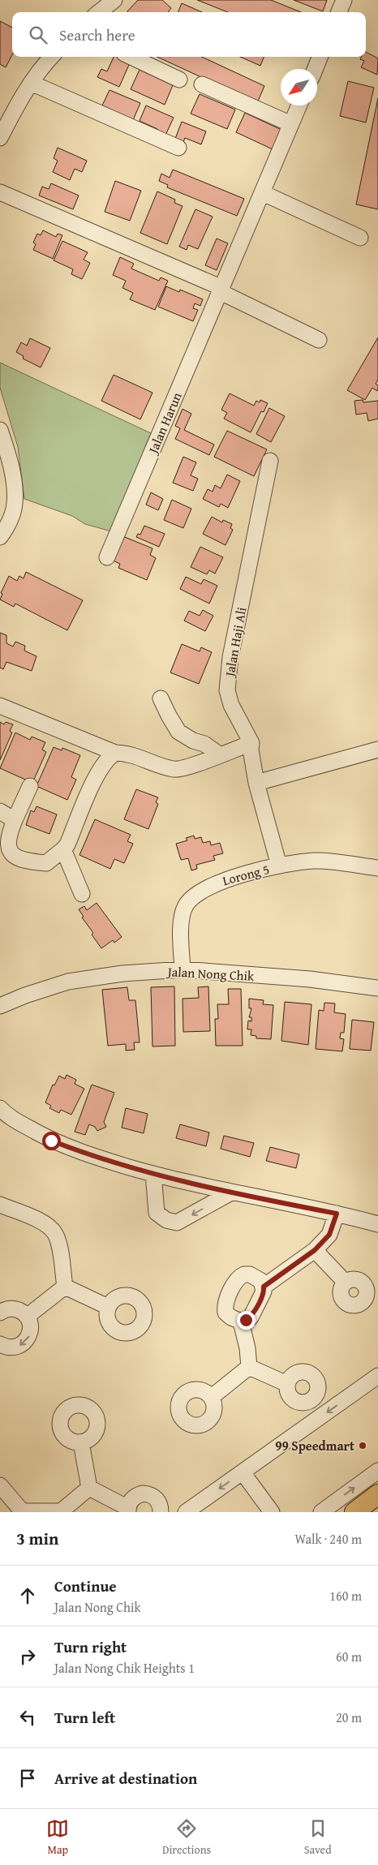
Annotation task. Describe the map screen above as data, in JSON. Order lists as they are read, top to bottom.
{
  "streets": {
    "street": [
      "Jalan Harun",
      "Jalan Haji Ali",
      "Lorong 5",
      "Jalan Nong Chik"
    ]
  },
  "crossings": [
    ["Jalan Haji Ali", "Lorong 5"],
    ["Lorong 5", "Jalan Nong Chik"]
  ],
  "places": ["99 Speedmart"],
  "north": "bottom left",
  "page": {
    "search": "Search here",
    "heading": ["3 min", "Walk · 240 m"],
    "list": [
      ["Continue", "Jalan Nong Chik", "160 m"],
      ["Turn right", "Jalan Nong Chik Heights 1", "60 m"],
      ["Turn left", "20 m"],
      "Arrive at destination"
    ],
    "nav": ["Map", "Directions", "Saved"]
  }
}
